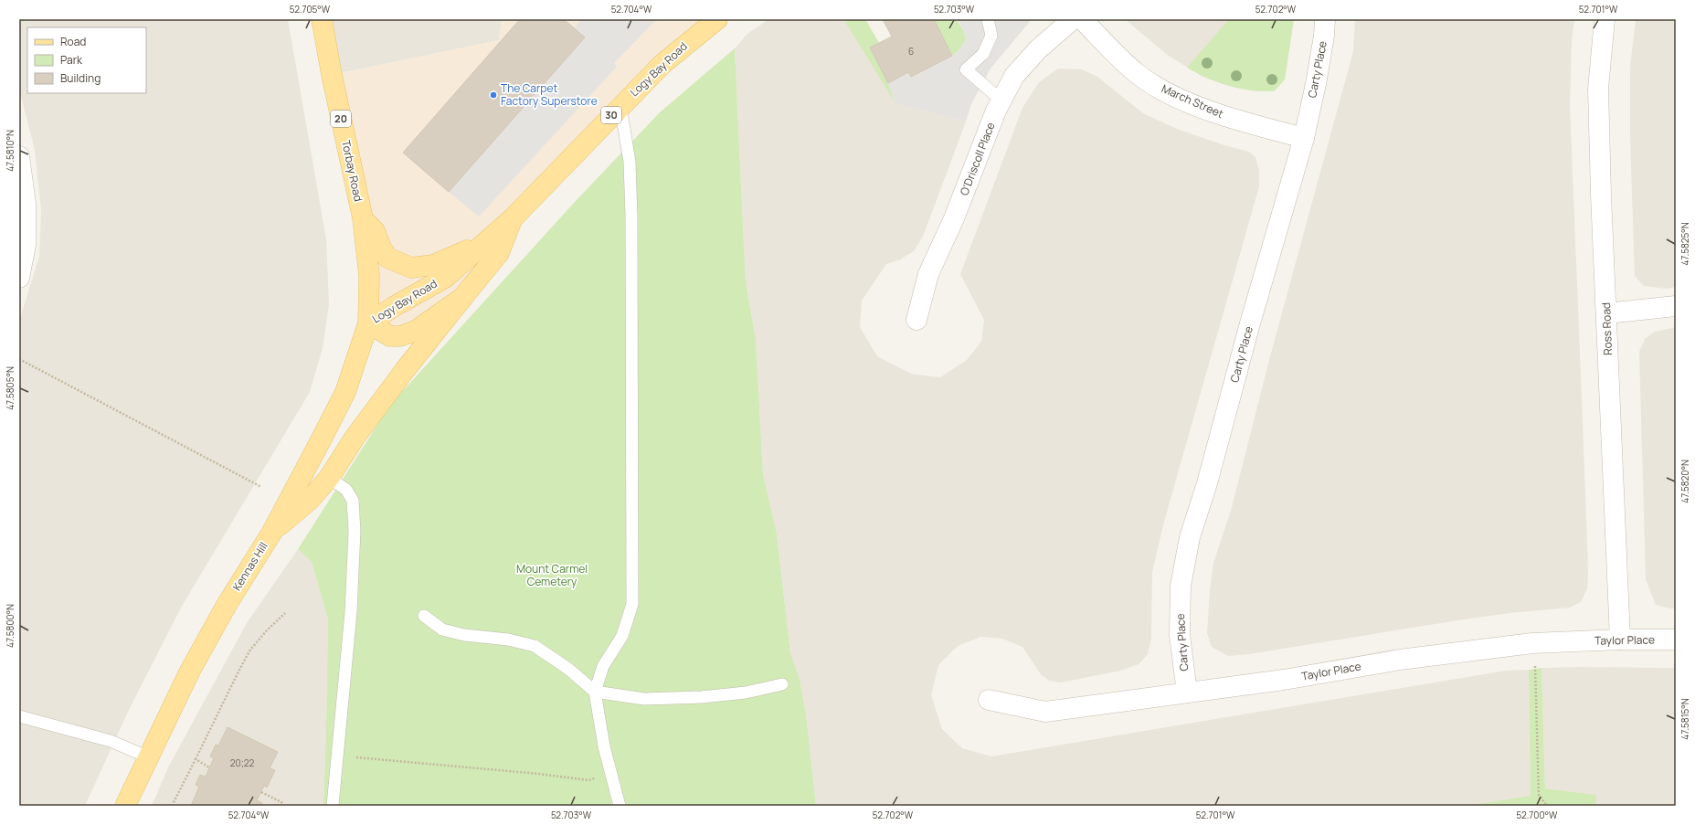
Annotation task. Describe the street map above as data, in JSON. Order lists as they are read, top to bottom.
{
  "streets": {
    "main road": [
      "Logy Bay Road",
      "30",
      "20",
      "Torbay Road",
      "Kennas Hill"
    ],
    "street": [
      "Carty Place",
      "March Street",
      "O'Driscoll Place",
      "Ross Road",
      "Taylor Place"
    ]
  },
  "crossings": [
    ["Logy Bay Road", "Torbay Road"],
    ["Logy Bay Road", "Kennas Hill"],
    ["Carty Place", "March Street"],
    ["Carty Place", "Taylor Place"],
    ["Torbay Road", "Kennas Hill"],
    ["Ross Road", "Taylor Place"]
  ],
  "parks": ["Mount Carmel Cemetery"],
  "places": ["The Carpet Factory Superstore"],
  "house_numbers": ["6", "20;22"],
  "legend": ["Road", "Park", "Building"],
  "coordinates": [
    "52.705°W",
    "52.704°W",
    "52.703°W",
    "52.702°W",
    "52.701°W",
    "47.5810°N",
    "47.5825°N",
    "47.5805°N",
    "47.5820°N",
    "47.5800°N",
    "47.5815°N",
    "52.700°W"
  ]
}
